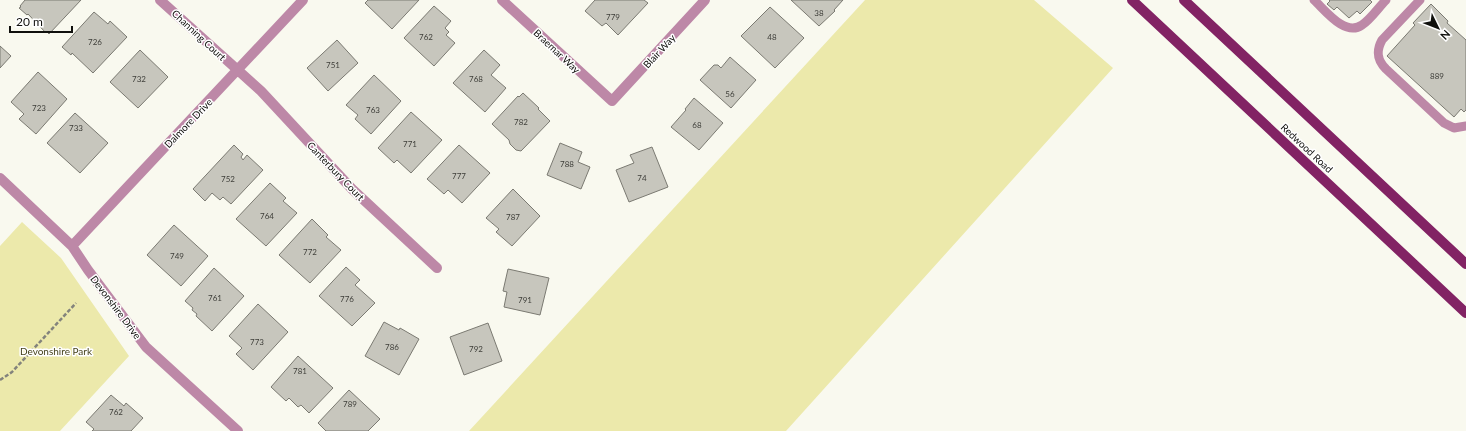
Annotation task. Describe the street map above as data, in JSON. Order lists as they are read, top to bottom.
{
  "streets": {
    "main road": ["Redwood Road"],
    "street": [
      "Channing Court",
      "Braemar Way",
      "Blair Way",
      "Dalmore Drive",
      "Canterbury Court",
      "Devonshire Drive"
    ]
  },
  "crossings": [
    ["Channing Court", "Dalmore Drive"],
    ["Channing Court", "Canterbury Court"],
    ["Braemar Way", "Blair Way"],
    ["Dalmore Drive", "Canterbury Court"],
    ["Dalmore Drive", "Devonshire Drive"]
  ],
  "parks": ["Devonshire Park"],
  "house_numbers": [
    "38",
    "779",
    "762",
    "48",
    "726",
    "751",
    "889",
    "732",
    "768",
    "56",
    "723",
    "763",
    "782",
    "68",
    "733",
    "771",
    "788",
    "777",
    "74",
    "752",
    "764",
    "787",
    "772",
    "749",
    "761",
    "776",
    "791",
    "773",
    "786",
    "792",
    "781",
    "789",
    "762"
  ],
  "scale_bar": "20 m",
  "north": "bottom right"
}
